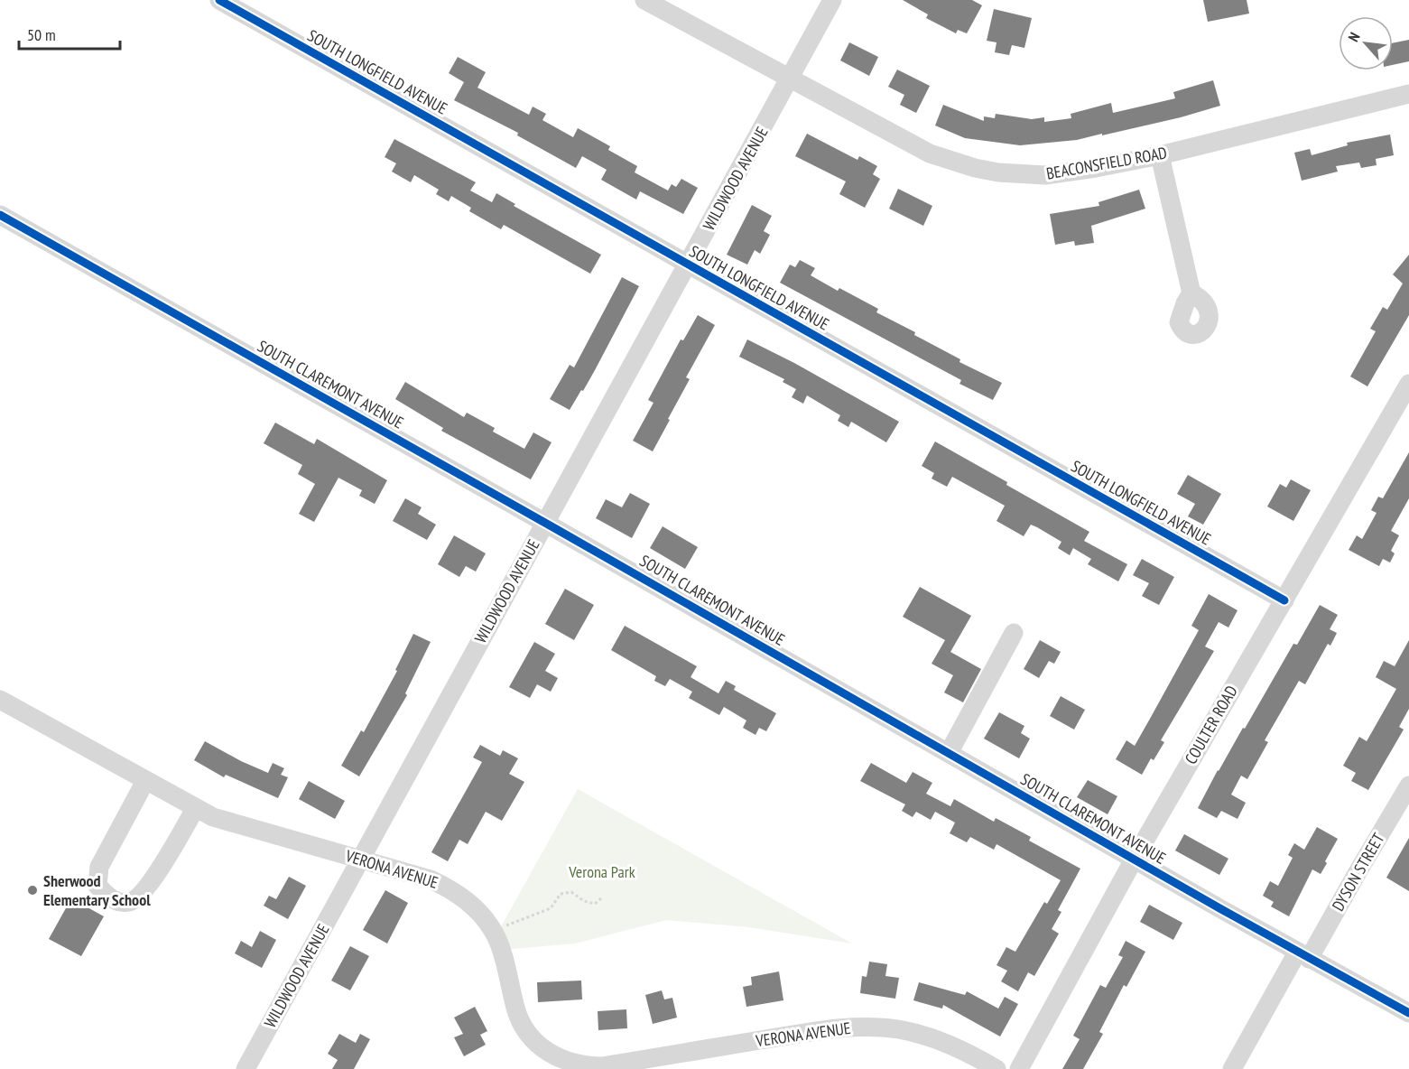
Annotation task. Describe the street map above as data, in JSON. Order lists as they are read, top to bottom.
{
  "streets": {
    "street": [
      "SOUTH LONGFIELD AVENUE",
      "BEACONSFIELD ROAD",
      "WILDWOOD AVENUE",
      "SOUTH CLAREMONT AVENUE",
      "COULTER ROAD",
      "VERONA AVENUE",
      "DYSON STREET"
    ]
  },
  "crossings": [
    ["SOUTH LONGFIELD AVENUE", "WILDWOOD AVENUE"],
    ["SOUTH LONGFIELD AVENUE", "COULTER ROAD"],
    ["BEACONSFIELD ROAD", "WILDWOOD AVENUE"],
    ["WILDWOOD AVENUE", "SOUTH CLAREMONT AVENUE"],
    ["WILDWOOD AVENUE", "VERONA AVENUE"],
    ["SOUTH CLAREMONT AVENUE", "COULTER ROAD"],
    ["SOUTH CLAREMONT AVENUE", "DYSON STREET"]
  ],
  "parks": ["Verona Park"],
  "places": ["Sherwood Elementary School"],
  "scale_bar": "50 m",
  "north": "top left"
}
